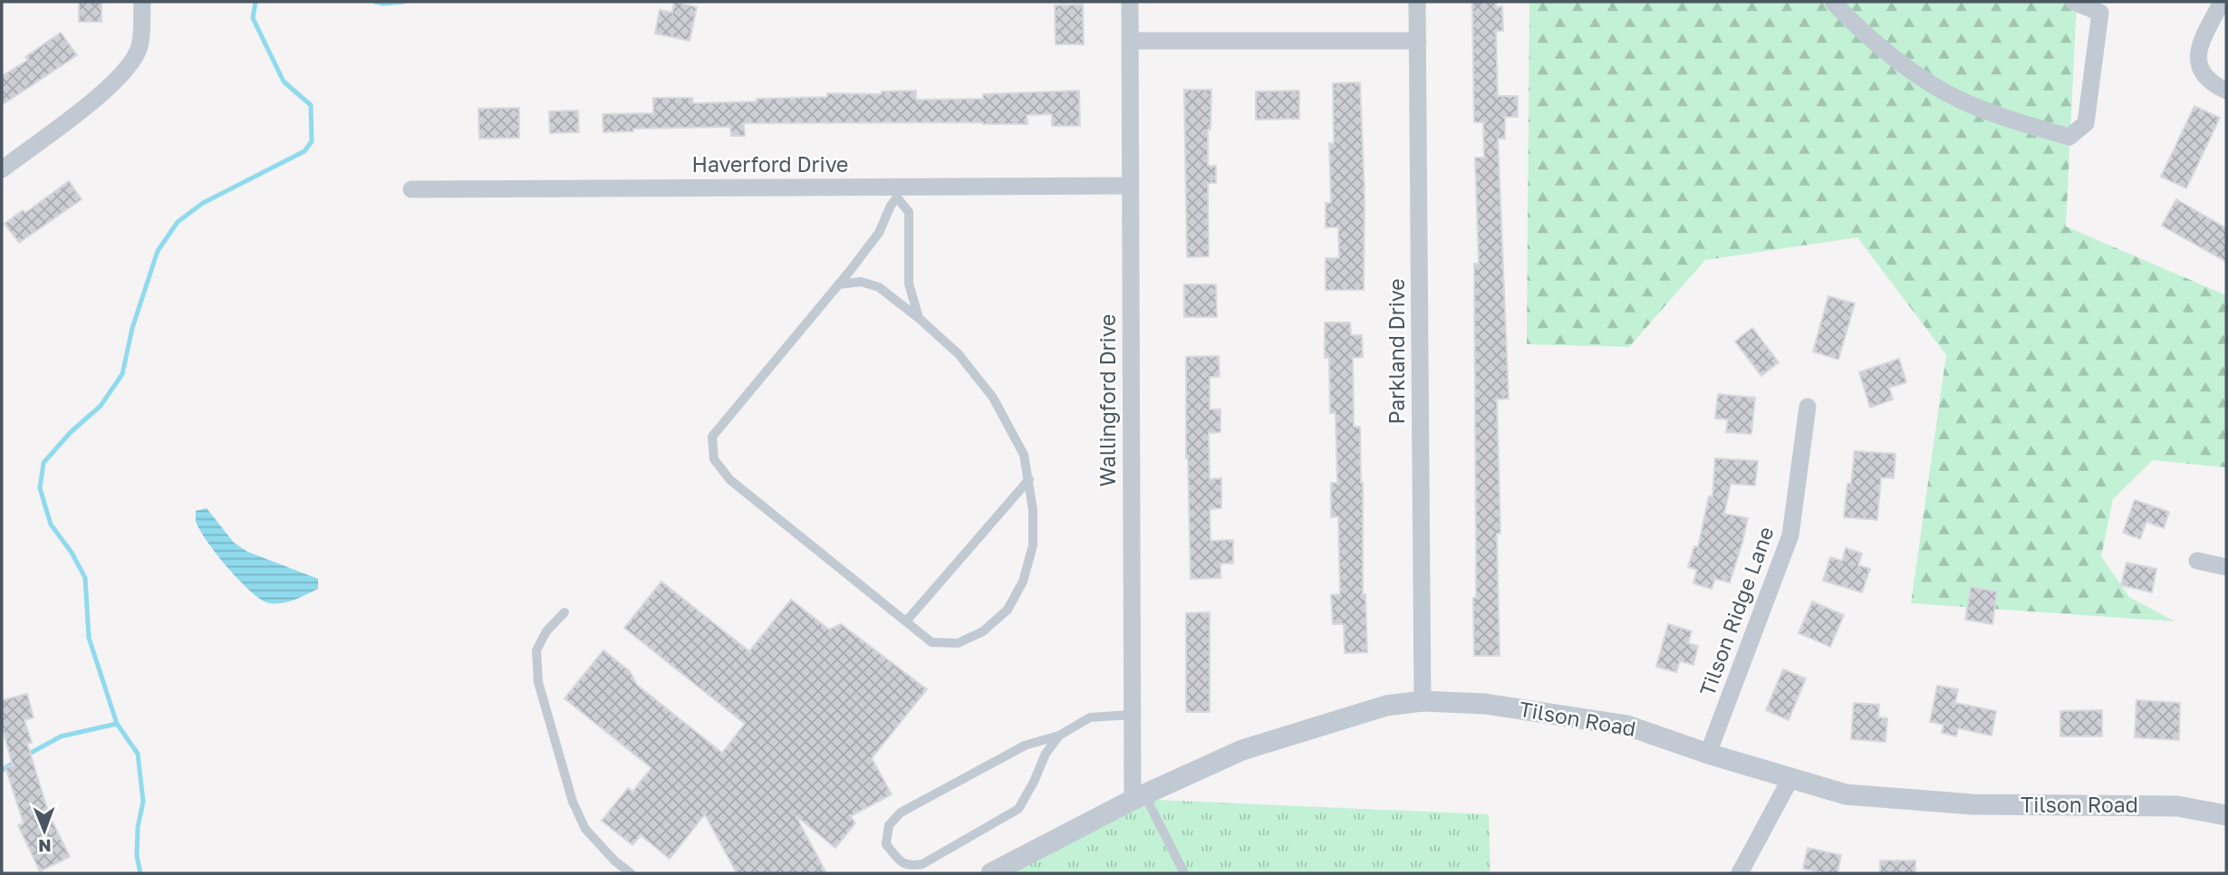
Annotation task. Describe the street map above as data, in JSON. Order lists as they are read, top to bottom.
{
  "streets": {
    "street": [
      "Haverford Drive",
      "Parkland Drive",
      "Wallingford Drive",
      "Tilson Ridge Lane",
      "Tilson Road"
    ]
  },
  "crossings": [
    ["Haverford Drive", "Wallingford Drive"],
    ["Parkland Drive", "Tilson Road"],
    ["Wallingford Drive", "Tilson Road"],
    ["Tilson Ridge Lane", "Tilson Road"]
  ],
  "north": "bottom"
}
